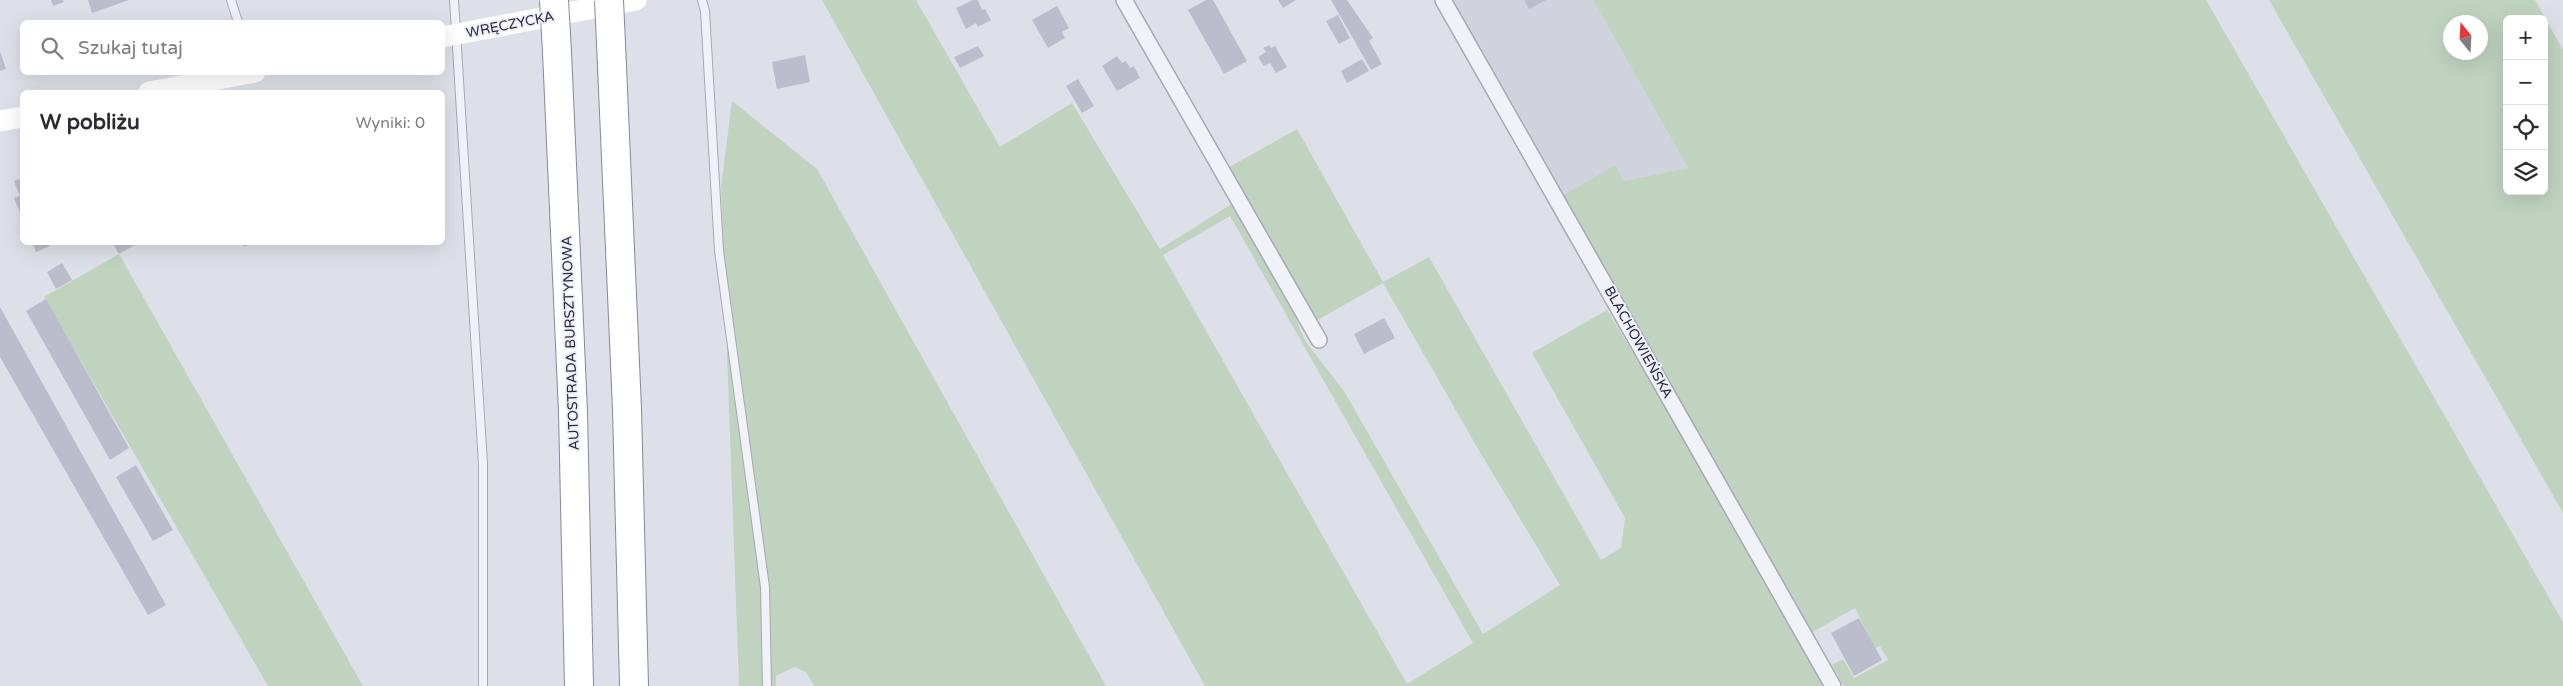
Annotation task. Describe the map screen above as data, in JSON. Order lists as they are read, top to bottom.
{
  "streets": {
    "highway": ["AUTOSTRADA BURSZTYNOWA"],
    "main road": ["WRĘCZYCKA"],
    "street": ["BLACHOWIEŃSKA"]
  },
  "north": "top",
  "page": {
    "map_buttons": ["+", "−"],
    "search": "Szukaj tutaj",
    "heading": ["W pobliżu", "Wyniki: 0"]
  }
}
